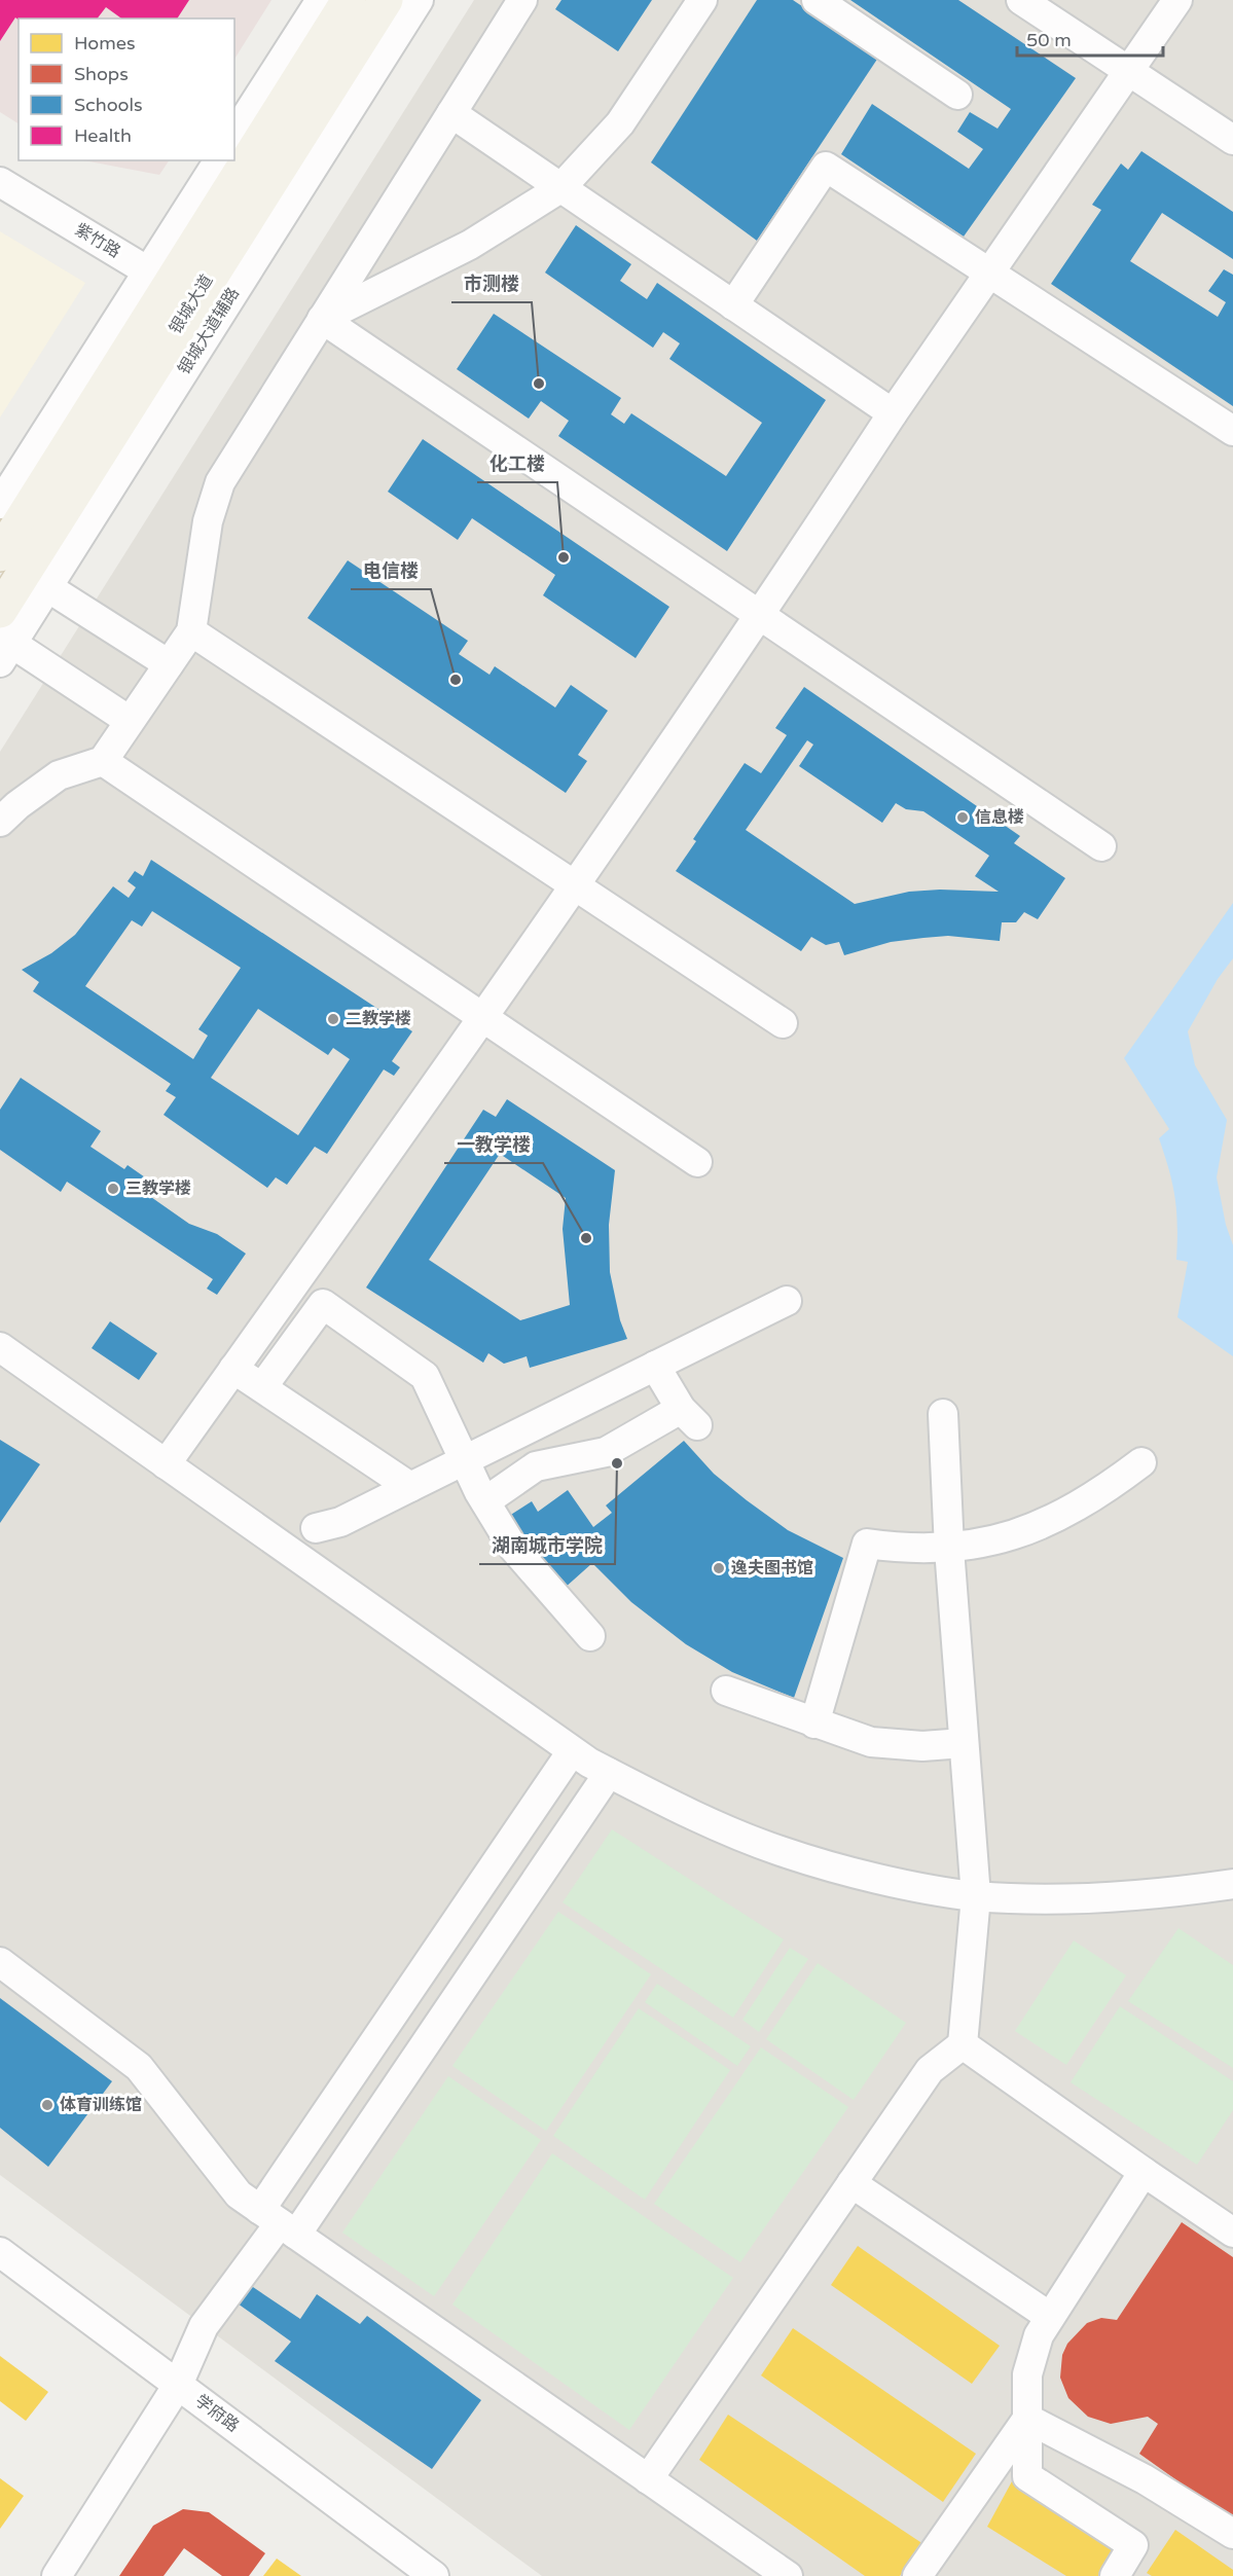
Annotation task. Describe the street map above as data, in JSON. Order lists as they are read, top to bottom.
{
  "streets": {
    "main road": ["银城大道"],
    "street": ["紫竹路", "银城大道辅路", "学府路"]
  },
  "crossings": [
    ["紫竹路", "银城大道"]
  ],
  "places": [
    "市测楼",
    "化工楼",
    "电信楼",
    "信息楼",
    "二教学楼",
    "三教学楼",
    "一教学楼",
    "湖南城市学院",
    "逸夫图书馆",
    "体育训练馆"
  ],
  "legend": [
    "Homes",
    "Shops",
    "Schools",
    "Health"
  ],
  "scale_bar": "50 m"
}
